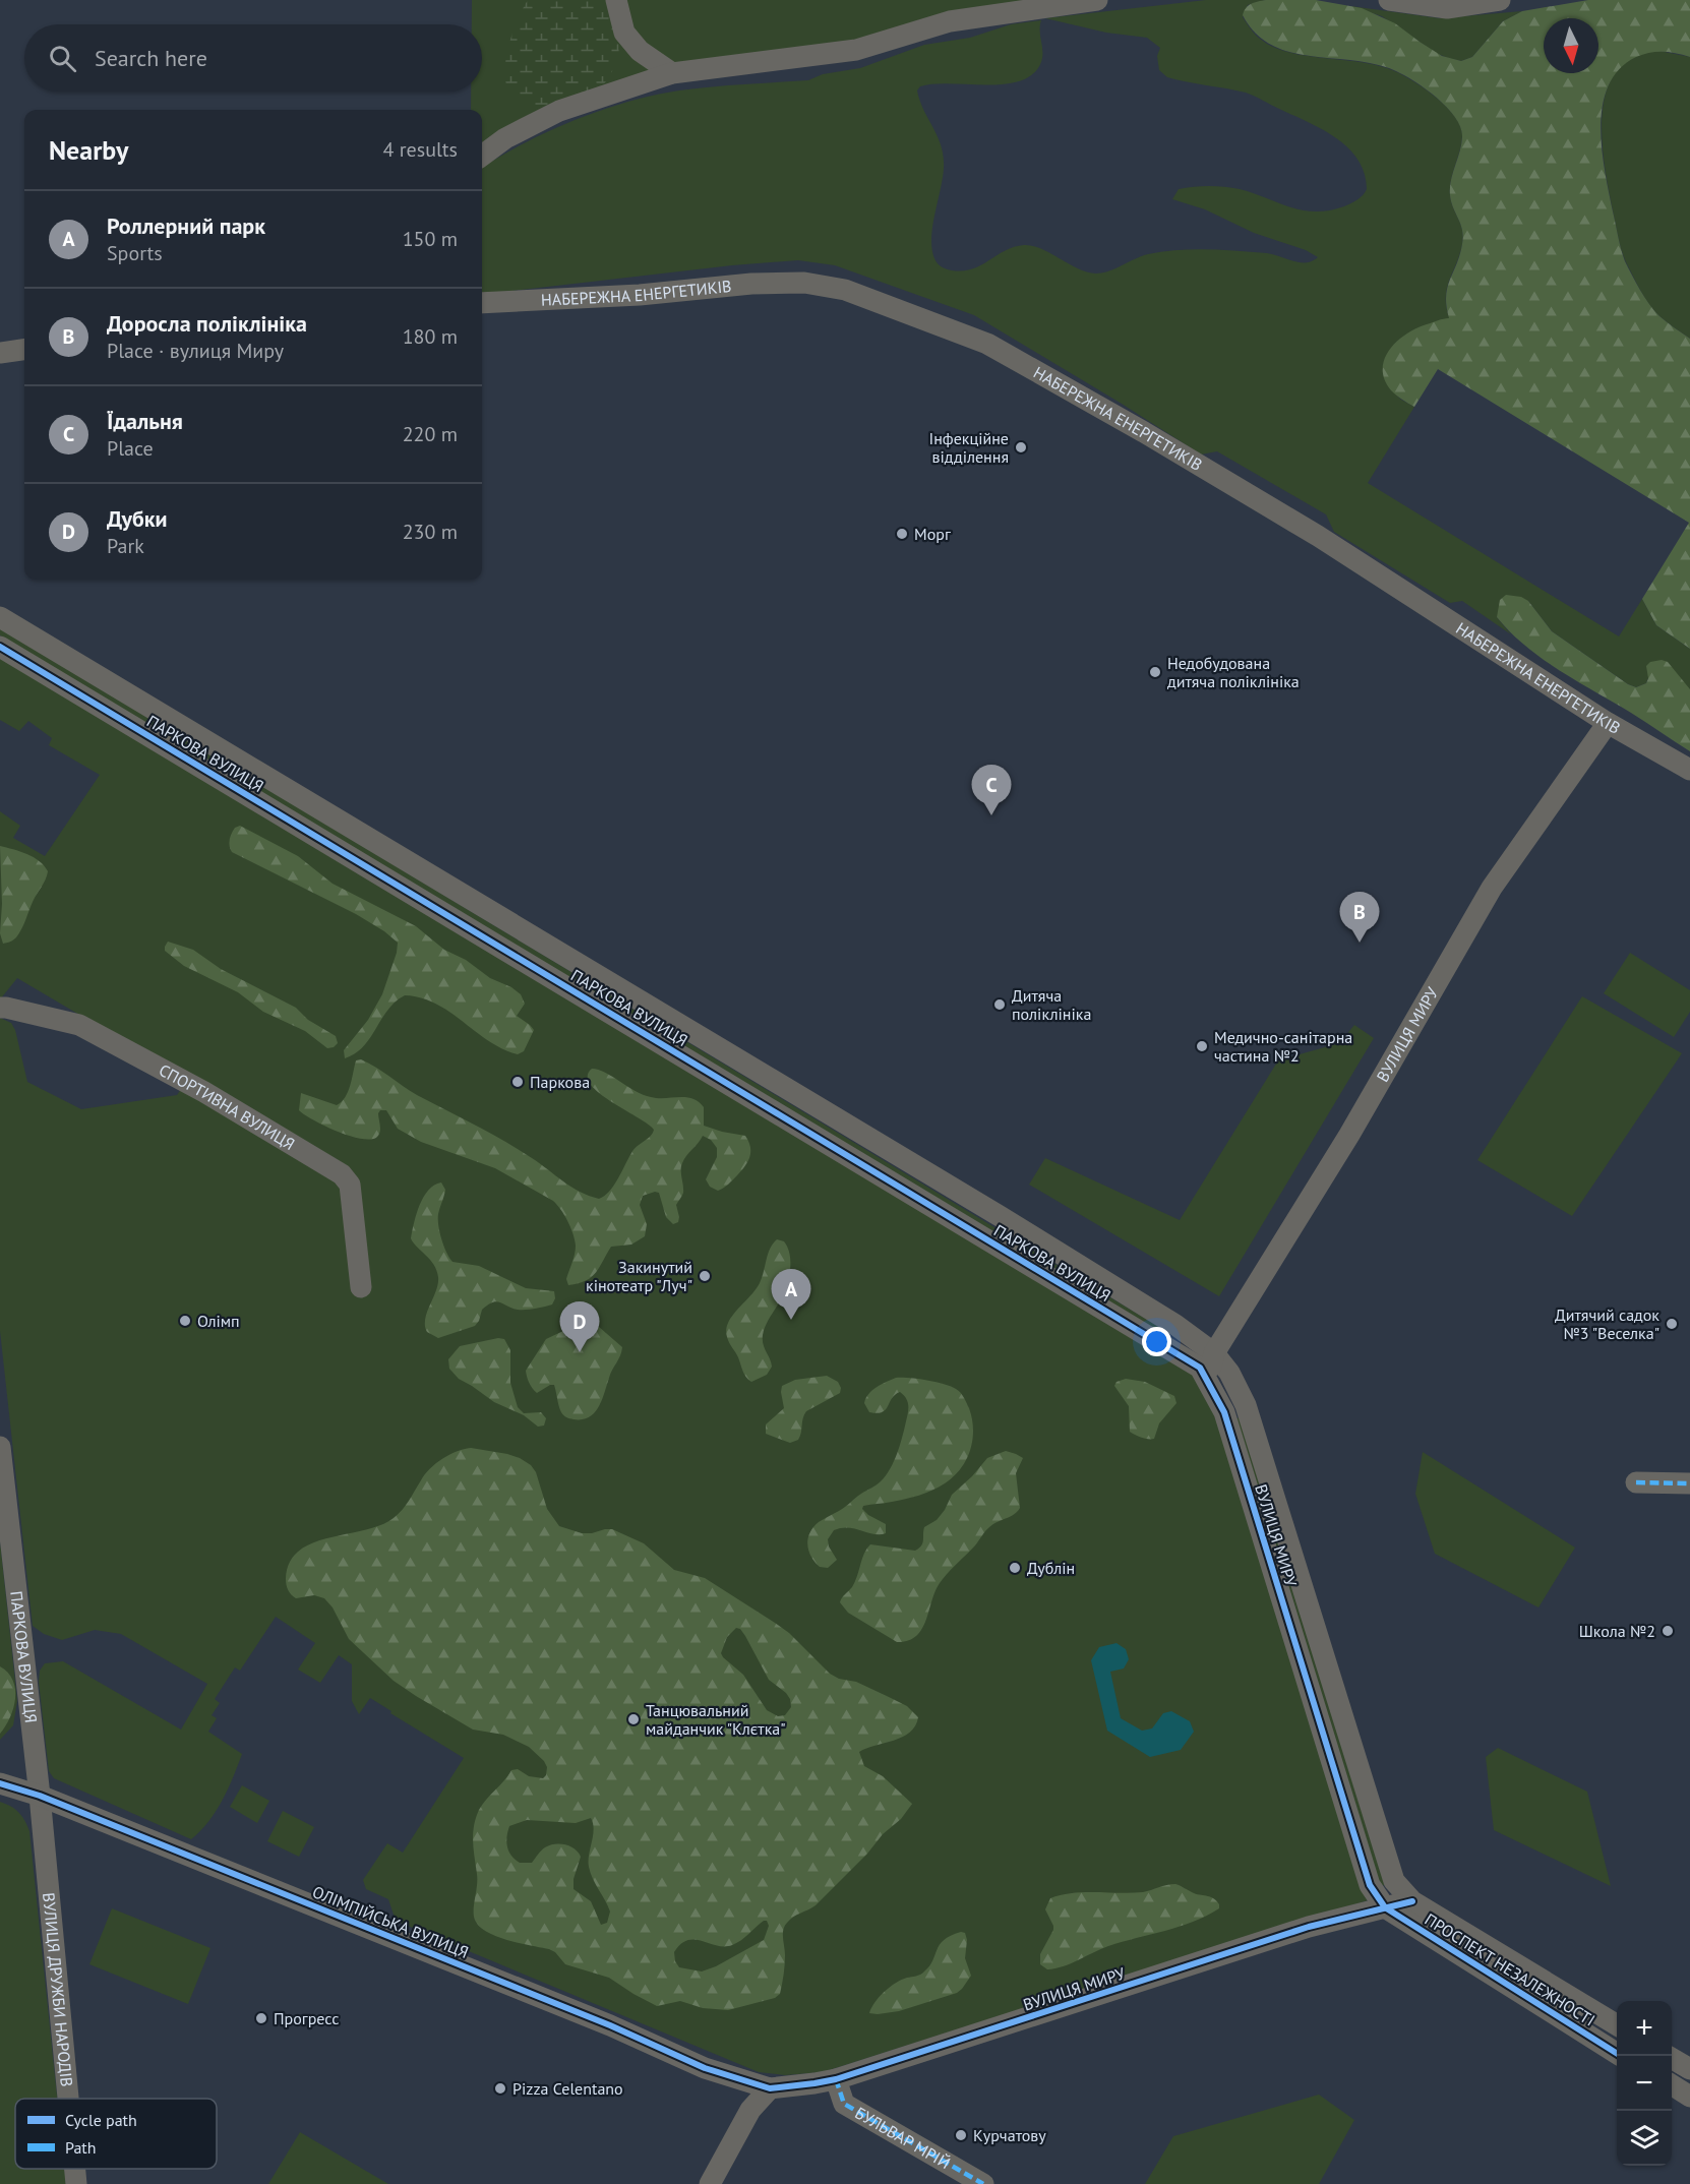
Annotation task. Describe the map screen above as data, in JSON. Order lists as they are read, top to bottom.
{
  "streets": {
    "street": [
      "НАБЕРЕЖНА ЕНЕРГЕТИКІВ",
      "ПАРКОВА ВУЛИЦЯ",
      "ВУЛИЦЯ МИРУ",
      "СПОРТИВНА ВУЛИЦЯ",
      "ОЛІМПІЙСЬКА ВУЛИЦЯ",
      "ПРОСПЕКТ НЕЗАЛЕЖНОСТІ",
      "ВУЛИЦЯ ДРУЖБИ НАРОДІВ",
      "БУЛЬВАР МРІЙ"
    ]
  },
  "crossings": [
    ["НАБЕРЕЖНА ЕНЕРГЕТИКІВ", "ВУЛИЦЯ МИРУ"],
    ["ПАРКОВА ВУЛИЦЯ", "ВУЛИЦЯ МИРУ"],
    ["ПАРКОВА ВУЛИЦЯ", "ОЛІМПІЙСЬКА ВУЛИЦЯ"],
    ["ПАРКОВА ВУЛИЦЯ", "ВУЛИЦЯ ДРУЖБИ НАРОДІВ"],
    ["ВУЛИЦЯ МИРУ", "ОЛІМПІЙСЬКА ВУЛИЦЯ"],
    ["ВУЛИЦЯ МИРУ", "ПРОСПЕКТ НЕЗАЛЕЖНОСТІ"],
    ["ВУЛИЦЯ МИРУ", "БУЛЬВАР МРІЙ"],
    ["ОЛІМПІЙСЬКА ВУЛИЦЯ", "ВУЛИЦЯ ДРУЖБИ НАРОДІВ"]
  ],
  "places": [
    "Інфекційне відділення",
    "Морг",
    "Недобудована дитяча поліклініка",
    "Дитяча поліклініка",
    "Медично-санітарна частина №2",
    "Паркова",
    "Закинутий кінотеатр \"Луч\"",
    "Олімп",
    "Дитячий садок №3 \"Веселка\"",
    "Дублін",
    "Школа №2",
    "Танцювальний майданчик \"Клєтка\"",
    "Прогресс",
    "Pizza Celentano",
    "Курчатову"
  ],
  "legend": ["Cycle path", "Path"],
  "north": "bottom",
  "page": {
    "search": "Search here",
    "heading": ["Nearby", "4 results"],
    "list": [
      {
        "mark": "A",
        "name": "Роллерний парк",
        "note": "Sports",
        "value": "150 m"
      },
      {
        "mark": "B",
        "name": "Доросла поліклініка",
        "note": "Place · вулиця Миру",
        "value": "180 m"
      },
      {
        "mark": "C",
        "name": "Їдальня",
        "note": "Place",
        "value": "220 m"
      },
      {
        "mark": "D",
        "name": "Дубки",
        "note": "Park",
        "value": "230 m"
      }
    ],
    "pins": [
      "C",
      "B",
      "A",
      "D"
    ],
    "map_buttons": ["+", "−"]
  }
}
